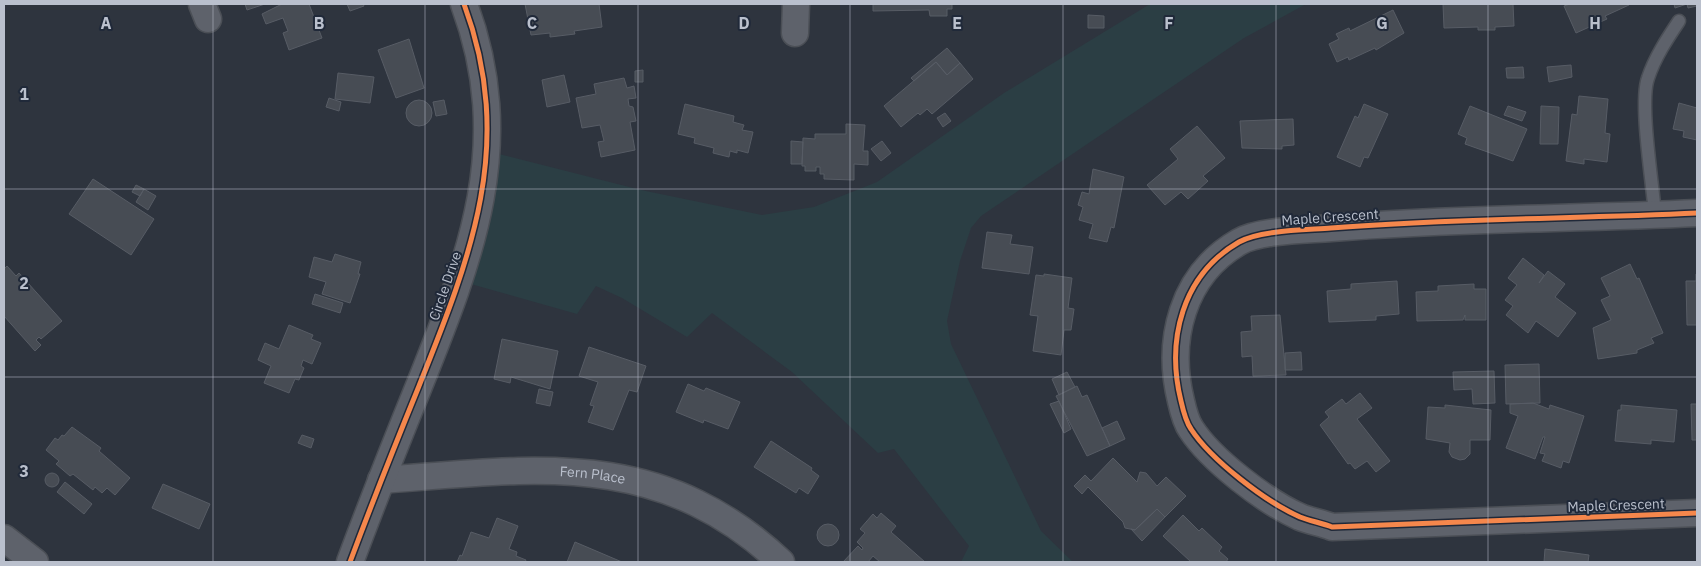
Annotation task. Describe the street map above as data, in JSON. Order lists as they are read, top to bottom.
{
  "streets": {
    "street": ["Maple Crescent", "Circle Drive", "Fern Place"]
  },
  "crossings": [
    ["Circle Drive", "Fern Place"]
  ],
  "grid": {
    "columns": [
      "A",
      "B",
      "C",
      "D",
      "E",
      "F",
      "G",
      "H"
    ],
    "rows": ["1", "2", "3"]
  }
}
